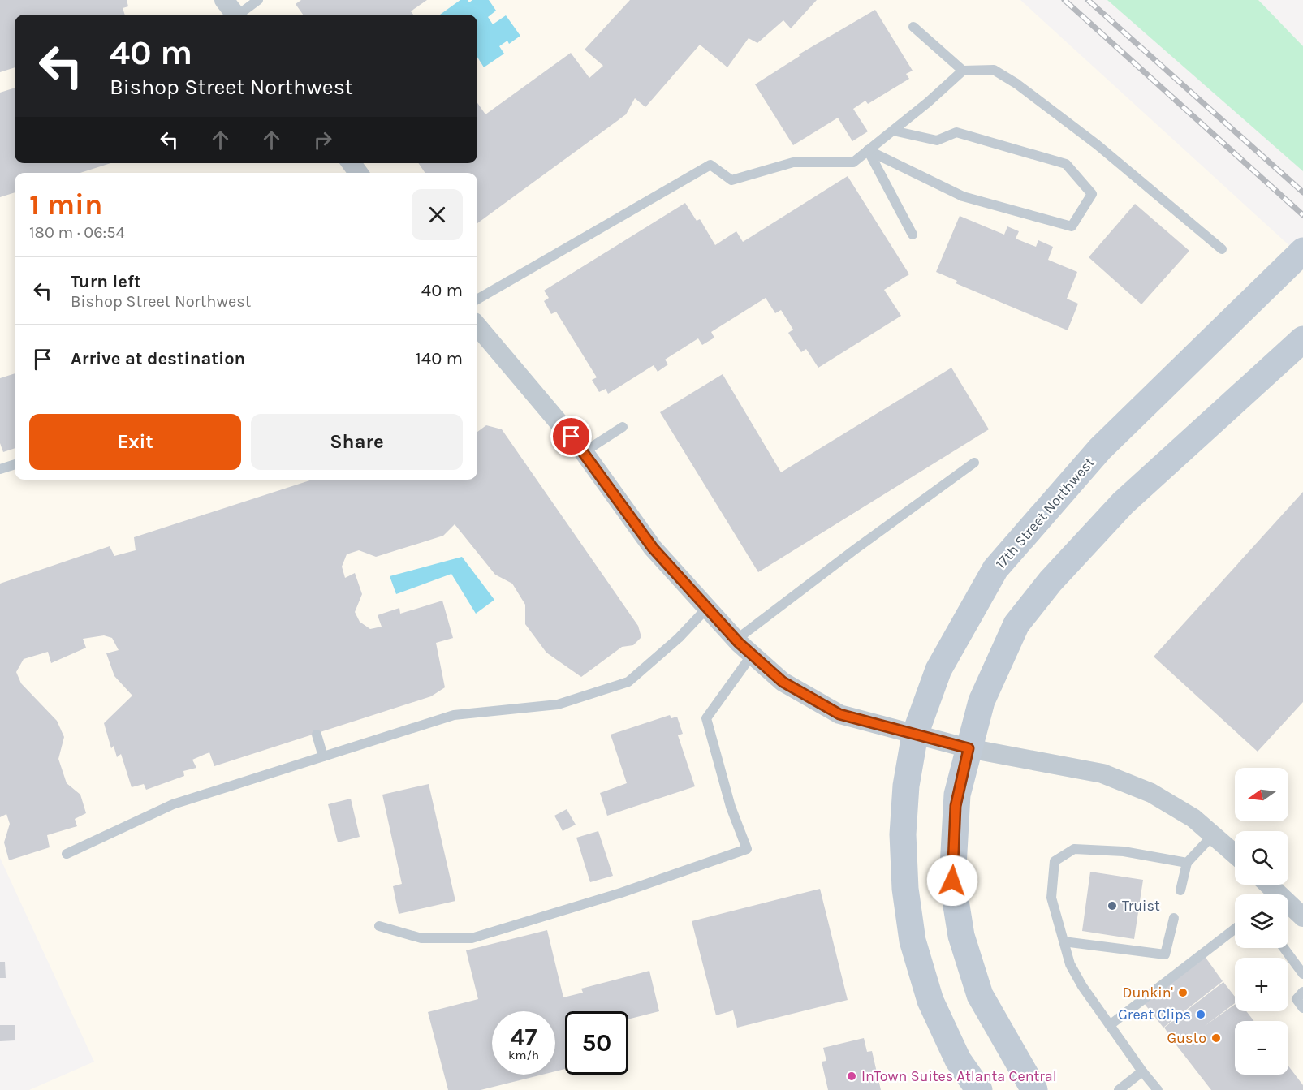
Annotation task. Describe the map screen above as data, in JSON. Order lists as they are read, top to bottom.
{
  "streets": {
    "main road": ["17th Street Northwest"]
  },
  "places": [
    "Truist",
    "Dunkin'",
    "Great Clips",
    "Gusto",
    "InTown Suites Atlanta Central"
  ],
  "north": "left",
  "page": {
    "turn": ["40 m", "Bishop Street Northwest"],
    "heading": ["1 min", "180 m · 06:54"],
    "list": [
      {
        "name": "Turn left",
        "note": "Bishop Street Northwest",
        "value": "40 m"
      },
      {
        "name": "Arrive at destination",
        "value": "140 m"
      }
    ],
    "buttons": ["Exit", "Share"],
    "map_buttons": ["+", "−"],
    "speed": "47 km/h",
    "limit": "50"
  }
}
